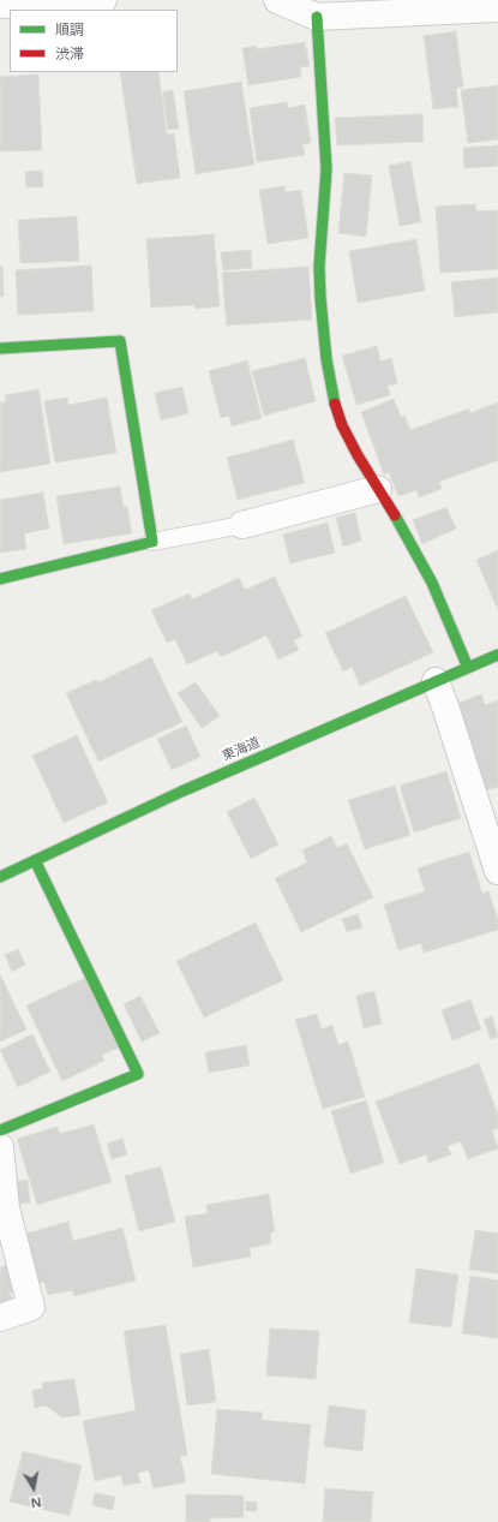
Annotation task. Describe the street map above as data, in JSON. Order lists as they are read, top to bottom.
{
  "streets": {
    "street": ["東海道"]
  },
  "legend": ["順調", "渋滞"],
  "north": "bottom"
}
